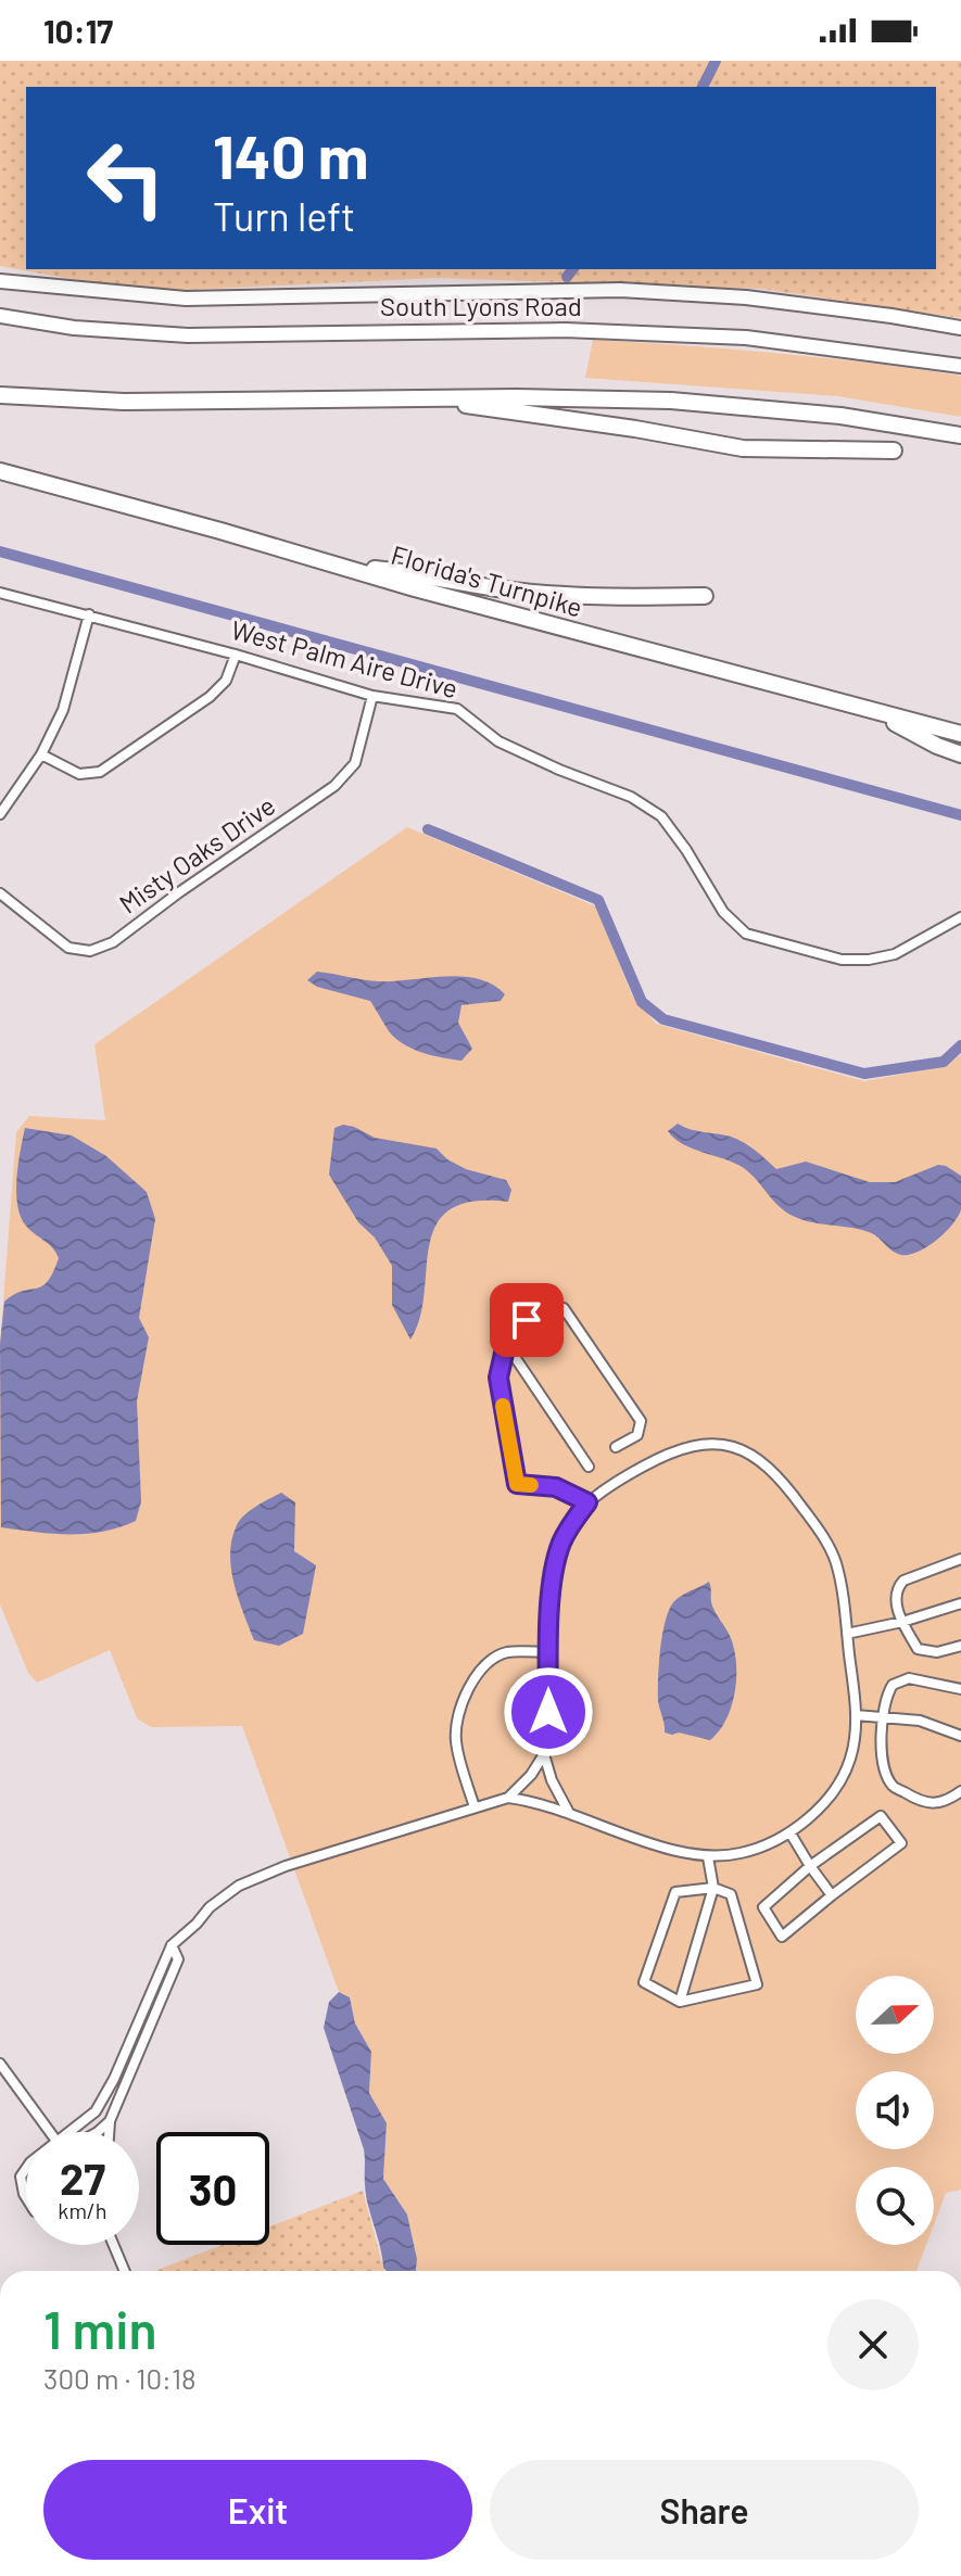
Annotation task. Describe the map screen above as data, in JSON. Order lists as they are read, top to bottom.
{
  "streets": {
    "highway": ["Florida's Turnpike"],
    "main road": ["South Lyons Road"],
    "street": ["West Palm Aire Drive", "Misty Oaks Drive"]
  },
  "crossings": [
    ["West Palm Aire Drive", "Misty Oaks Drive"]
  ],
  "north": "right",
  "page": {
    "status": "10:17",
    "turn": ["140 m", "Turn left"],
    "speed": "27 km/h",
    "limit": "30",
    "heading": ["1 min", "300 m · 10:18"],
    "buttons": ["Exit", "Share"]
  }
}
